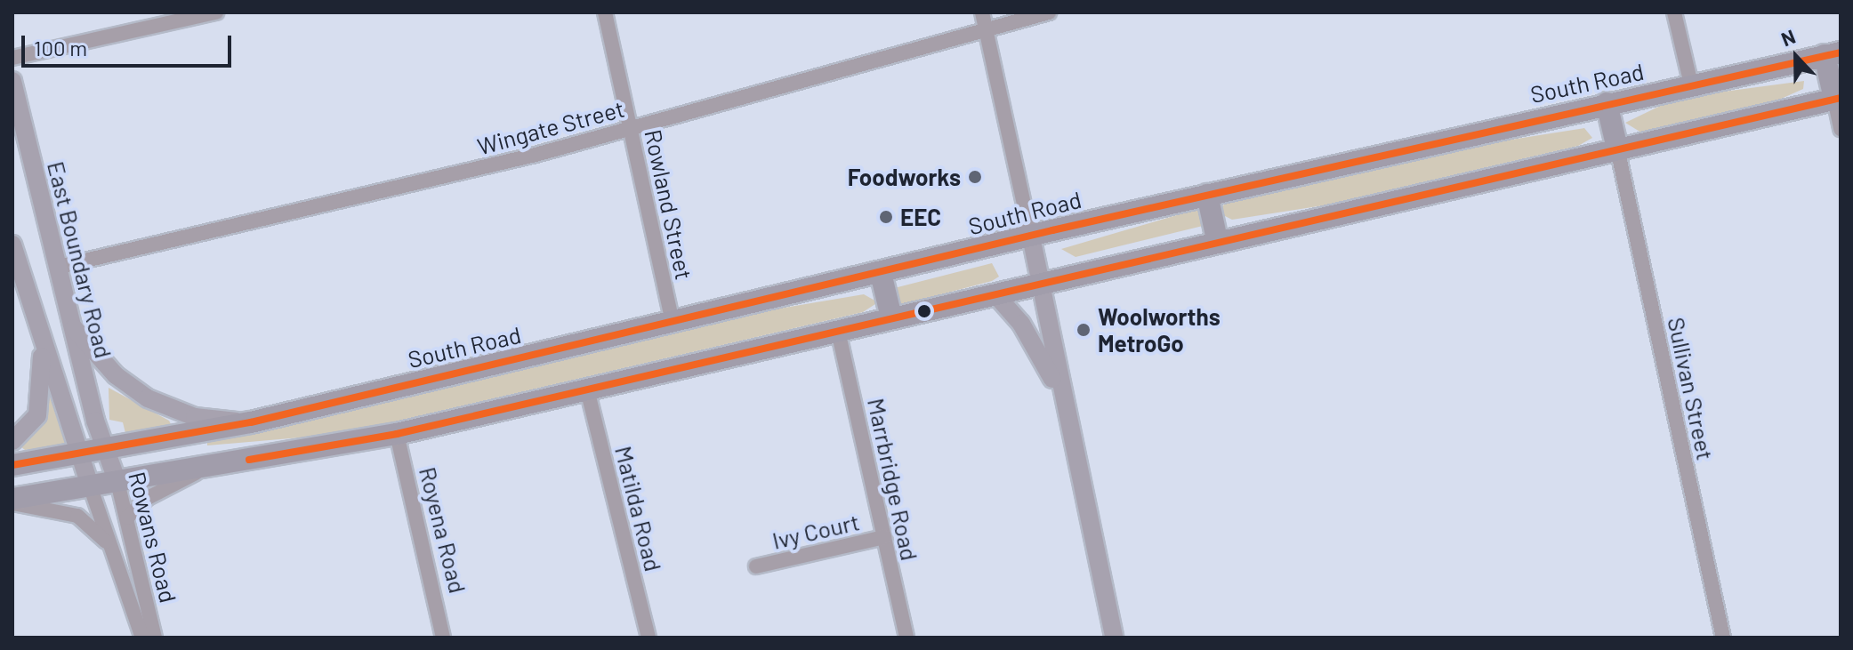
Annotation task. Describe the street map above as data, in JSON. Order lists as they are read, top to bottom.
{
  "streets": {
    "highway": ["South Road"],
    "main road": ["East Boundary Road", "Rowans Road"],
    "street": [
      "Wingate Street",
      "Rowland Street",
      "Sullivan Street",
      "Marrbridge Road",
      "Matilda Road",
      "Royena Road",
      "Ivy Court"
    ]
  },
  "crossings": [
    ["South Road", "Rowland Street"],
    ["South Road", "East Boundary Road"],
    ["South Road", "Rowans Road"],
    ["Wingate Street", "Rowland Street"],
    ["Wingate Street", "East Boundary Road"],
    ["East Boundary Road", "Rowans Road"],
    ["Marrbridge Road", "Ivy Court"]
  ],
  "places": ["Foodworks", "EEC", "Woolworths MetroGo"],
  "scale_bar": "100 m",
  "north": "top"
}
